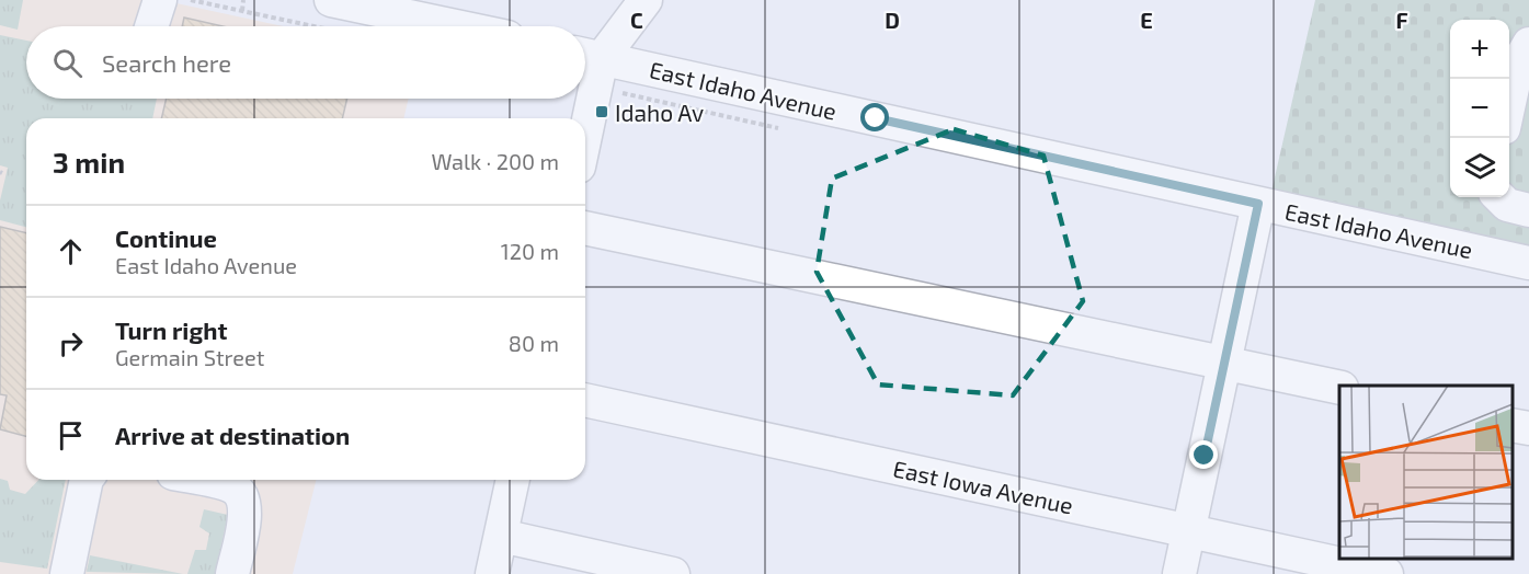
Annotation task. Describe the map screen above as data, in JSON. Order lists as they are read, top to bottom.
{
  "streets": {
    "street": ["East Idaho Avenue", "East Iowa Avenue"]
  },
  "places": {
    "transit": ["Idaho Av"]
  },
  "page": {
    "map_buttons": ["+", "−"],
    "search": "Search here",
    "heading": ["3 min", "Walk · 200 m"],
    "list": [
      ["Continue", "East Idaho Avenue", "120 m"],
      ["Turn right", "Germain Street", "80 m"],
      "Arrive at destination"
    ]
  },
  "grid": {
    "columns": [
      "C",
      "D",
      "E",
      "F"
    ]
  }
}
